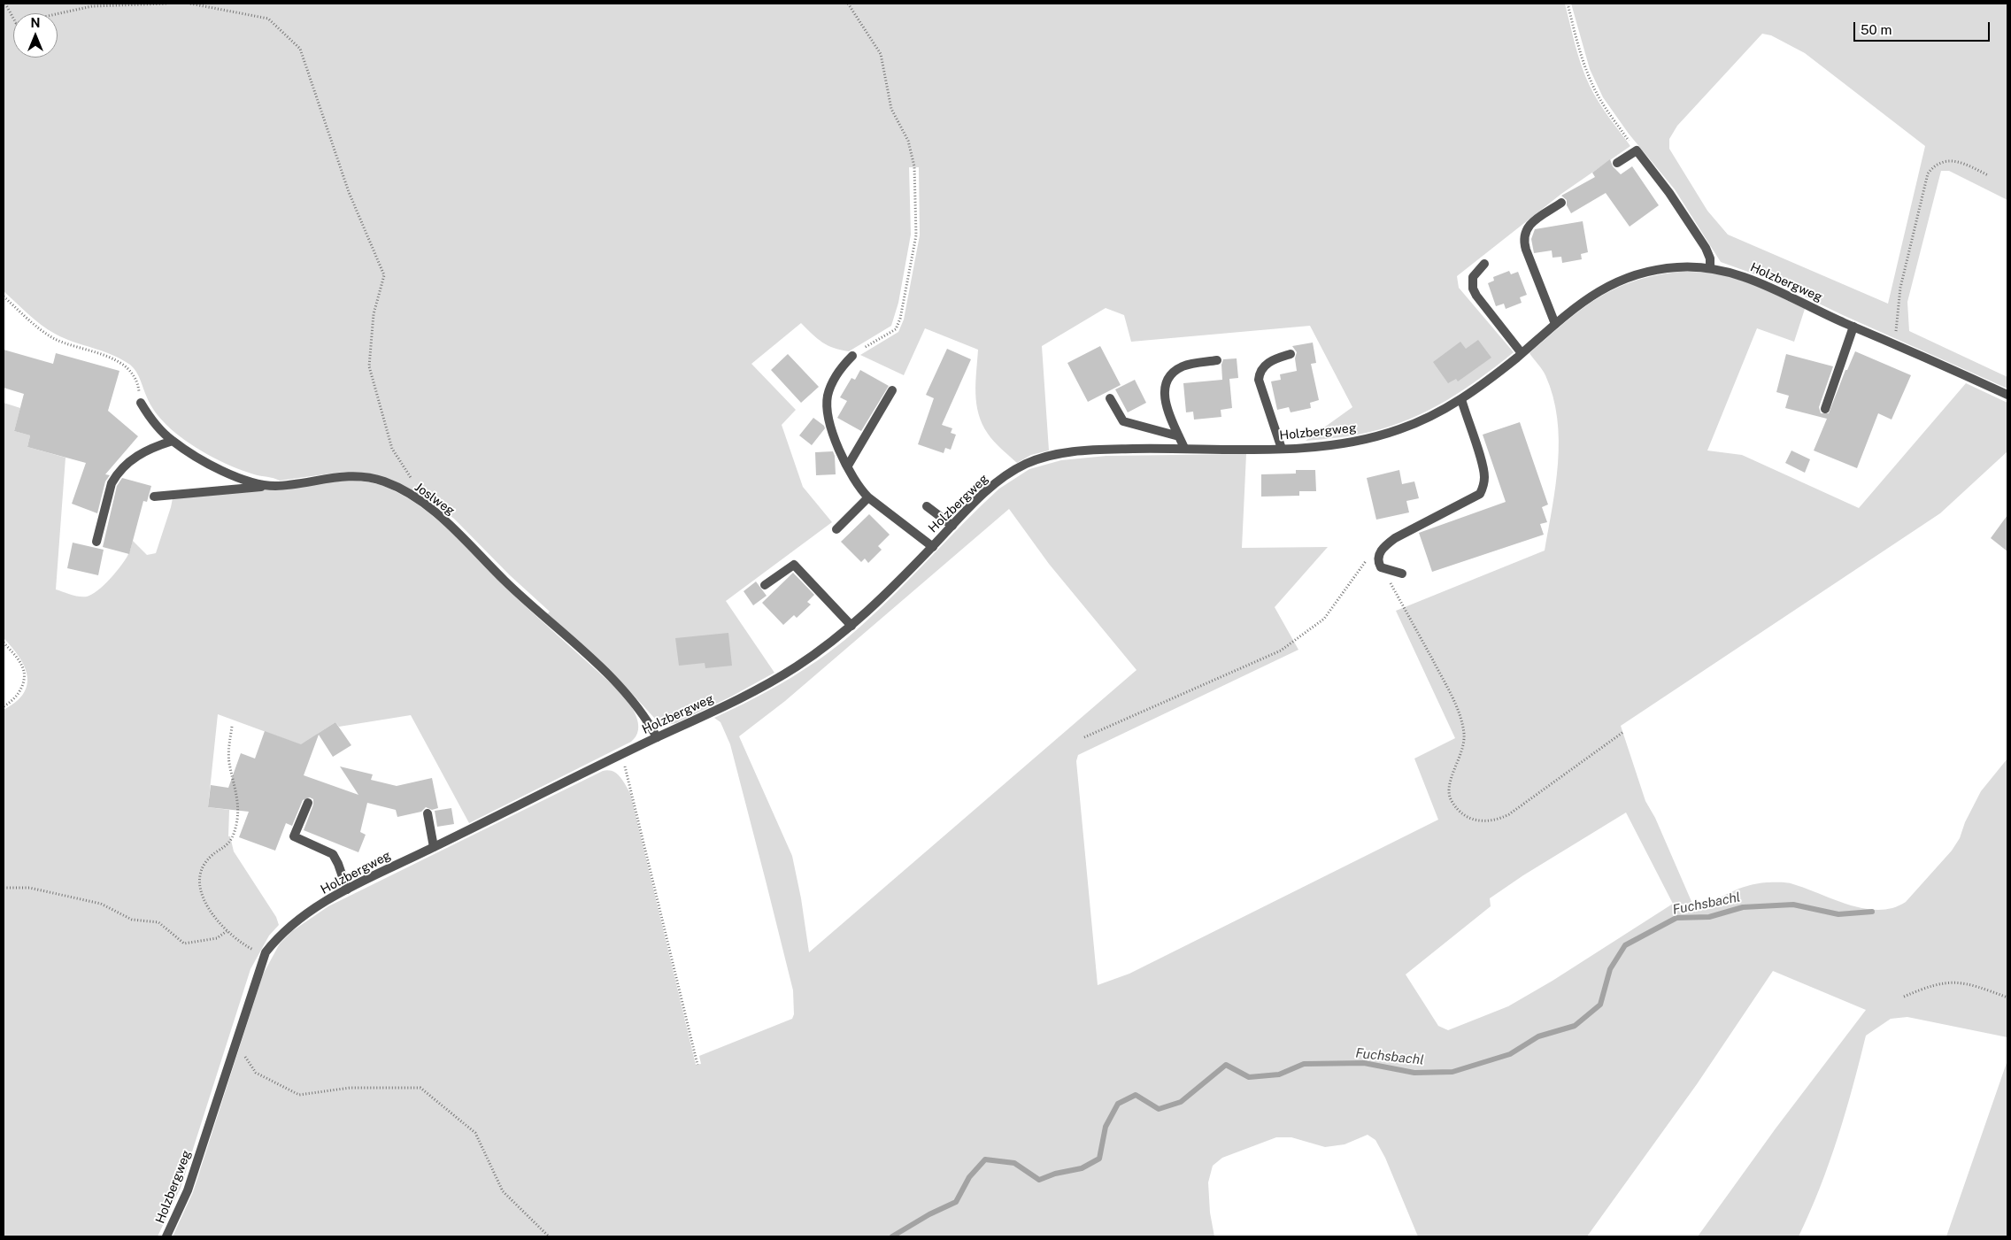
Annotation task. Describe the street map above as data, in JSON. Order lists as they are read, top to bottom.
{
  "streets": {
    "street": ["Holzbergweg", "Joslweg"]
  },
  "crossings": [
    ["Holzbergweg", "Joslweg"]
  ],
  "water": ["Fuchsbachl"],
  "scale_bar": "50 m",
  "north": "top"
}
